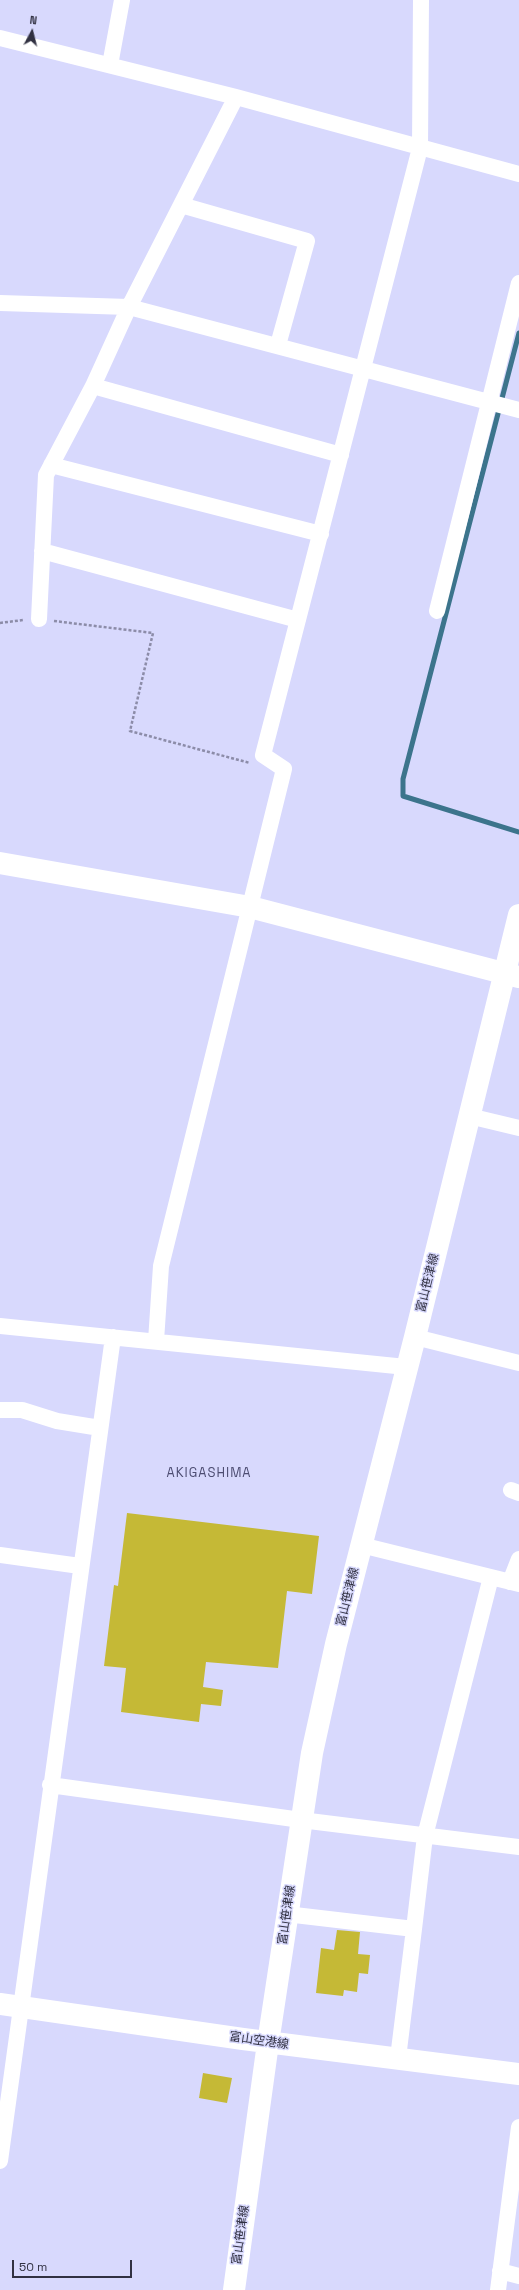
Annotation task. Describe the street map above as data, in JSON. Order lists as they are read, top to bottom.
{
  "streets": {
    "main road": ["富山笹津線", "富山空港線"]
  },
  "crossings": [
    ["富山笹津線", "富山空港線"]
  ],
  "districts": ["AKIGASHIMA"],
  "scale_bar": "50 m",
  "north": "top"
}
